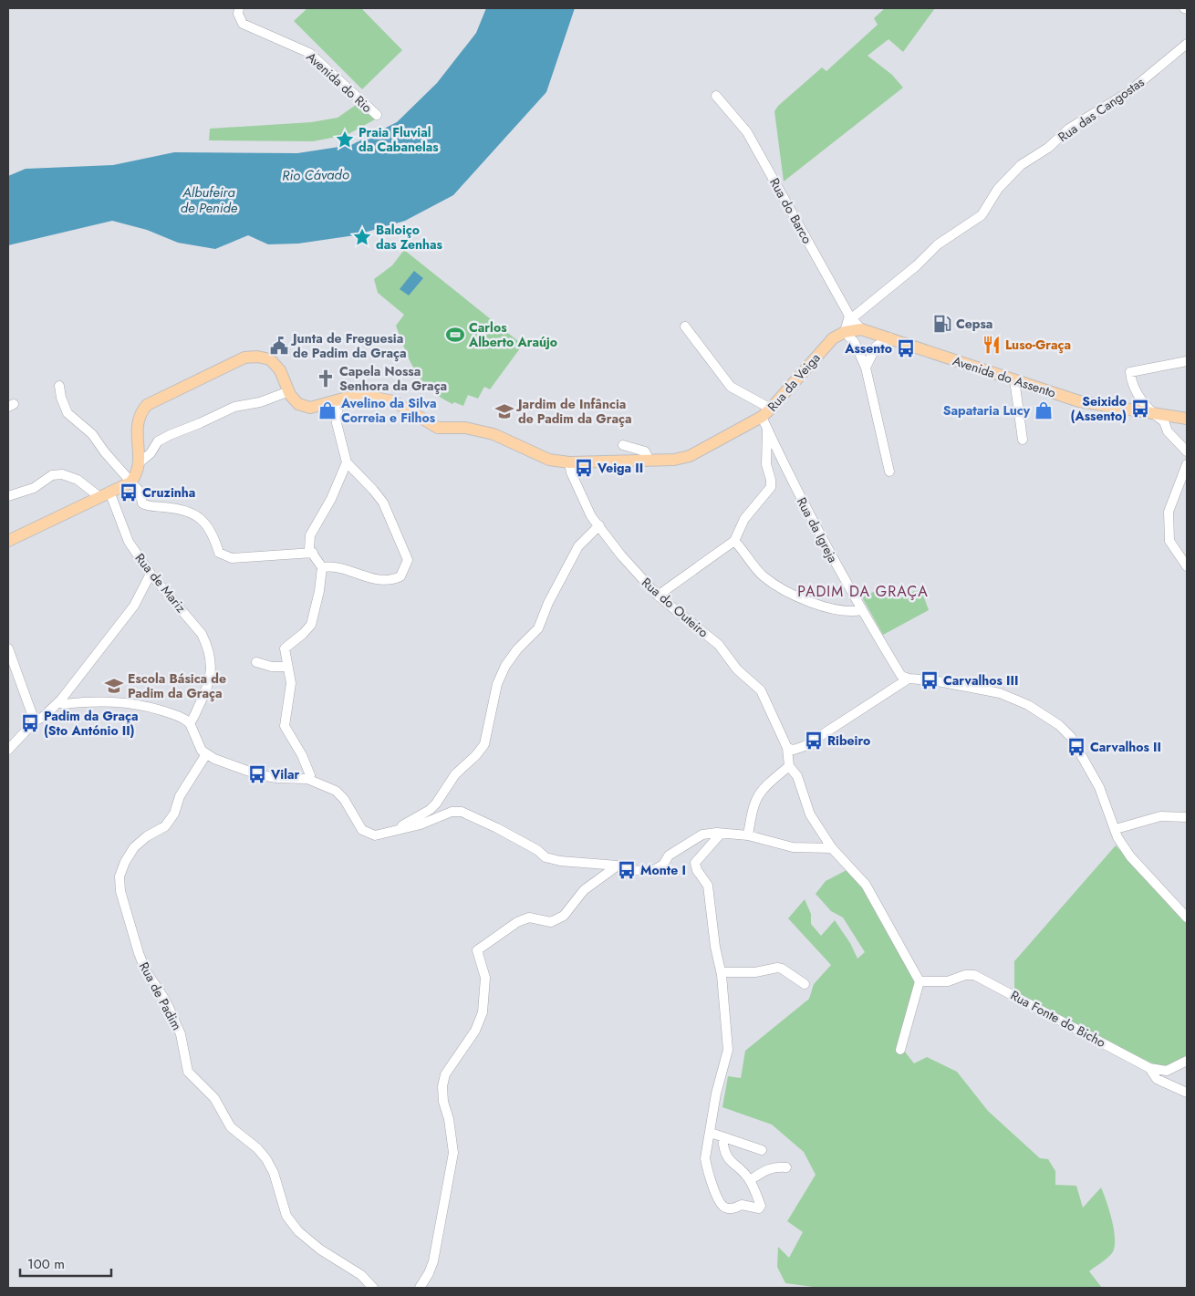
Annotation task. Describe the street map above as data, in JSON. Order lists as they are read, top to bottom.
{
  "streets": {
    "main road": ["Avenida do Assento", "Rua da Veiga"],
    "street": [
      "Avenida do Rio",
      "Rua das Cangostas",
      "Rua do Barco",
      "Rua da Igreja",
      "Rua de Mariz",
      "Rua do Outeiro",
      "Rua de Padim",
      "Rua Fonte do Bicho"
    ]
  },
  "crossings": [
    ["Rua das Cangostas", "Rua do Barco"],
    ["Rua do Barco", "Avenida do Assento"],
    ["Rua do Barco", "Rua da Veiga"],
    ["Avenida do Assento", "Rua da Veiga"],
    ["Rua da Veiga", "Rua da Igreja"],
    ["Rua da Veiga", "Rua do Outeiro"],
    ["Rua do Outeiro", "Rua Fonte do Bicho"]
  ],
  "districts": ["PADIM DA GRAÇA"],
  "water": ["Rio Cávado", "Albufeira de Penide"],
  "places": {
    "place": ["Praia Fluvial da Cabanelas", "Baloiço das Zenhas"],
    "fuel station": ["Cepsa"],
    "sports": ["Carlos Alberto Araújo"],
    "restaurant": ["Luso-Graça"],
    "public building": ["Junta de Freguesia de Padim da Graça"],
    "bus stop": [
      "Assento",
      "Seixido (Assento)",
      "Veiga II",
      "Cruzinha",
      "Carvalhos III",
      "Padim da Graça (Sto António II)",
      "Ribeiro",
      "Carvalhos II",
      "Vilar",
      "Monte I"
    ],
    "church": ["Capela Nossa Senhora da Graça"],
    "shop": ["Avelino da Silva Correia e Filhos", "Sapataria Lucy"],
    "school or university": ["Jardim de Infância de Padim da Graça", "Escola Básica de Padim da Graça"]
  },
  "scale_bar": "100 m"
}
